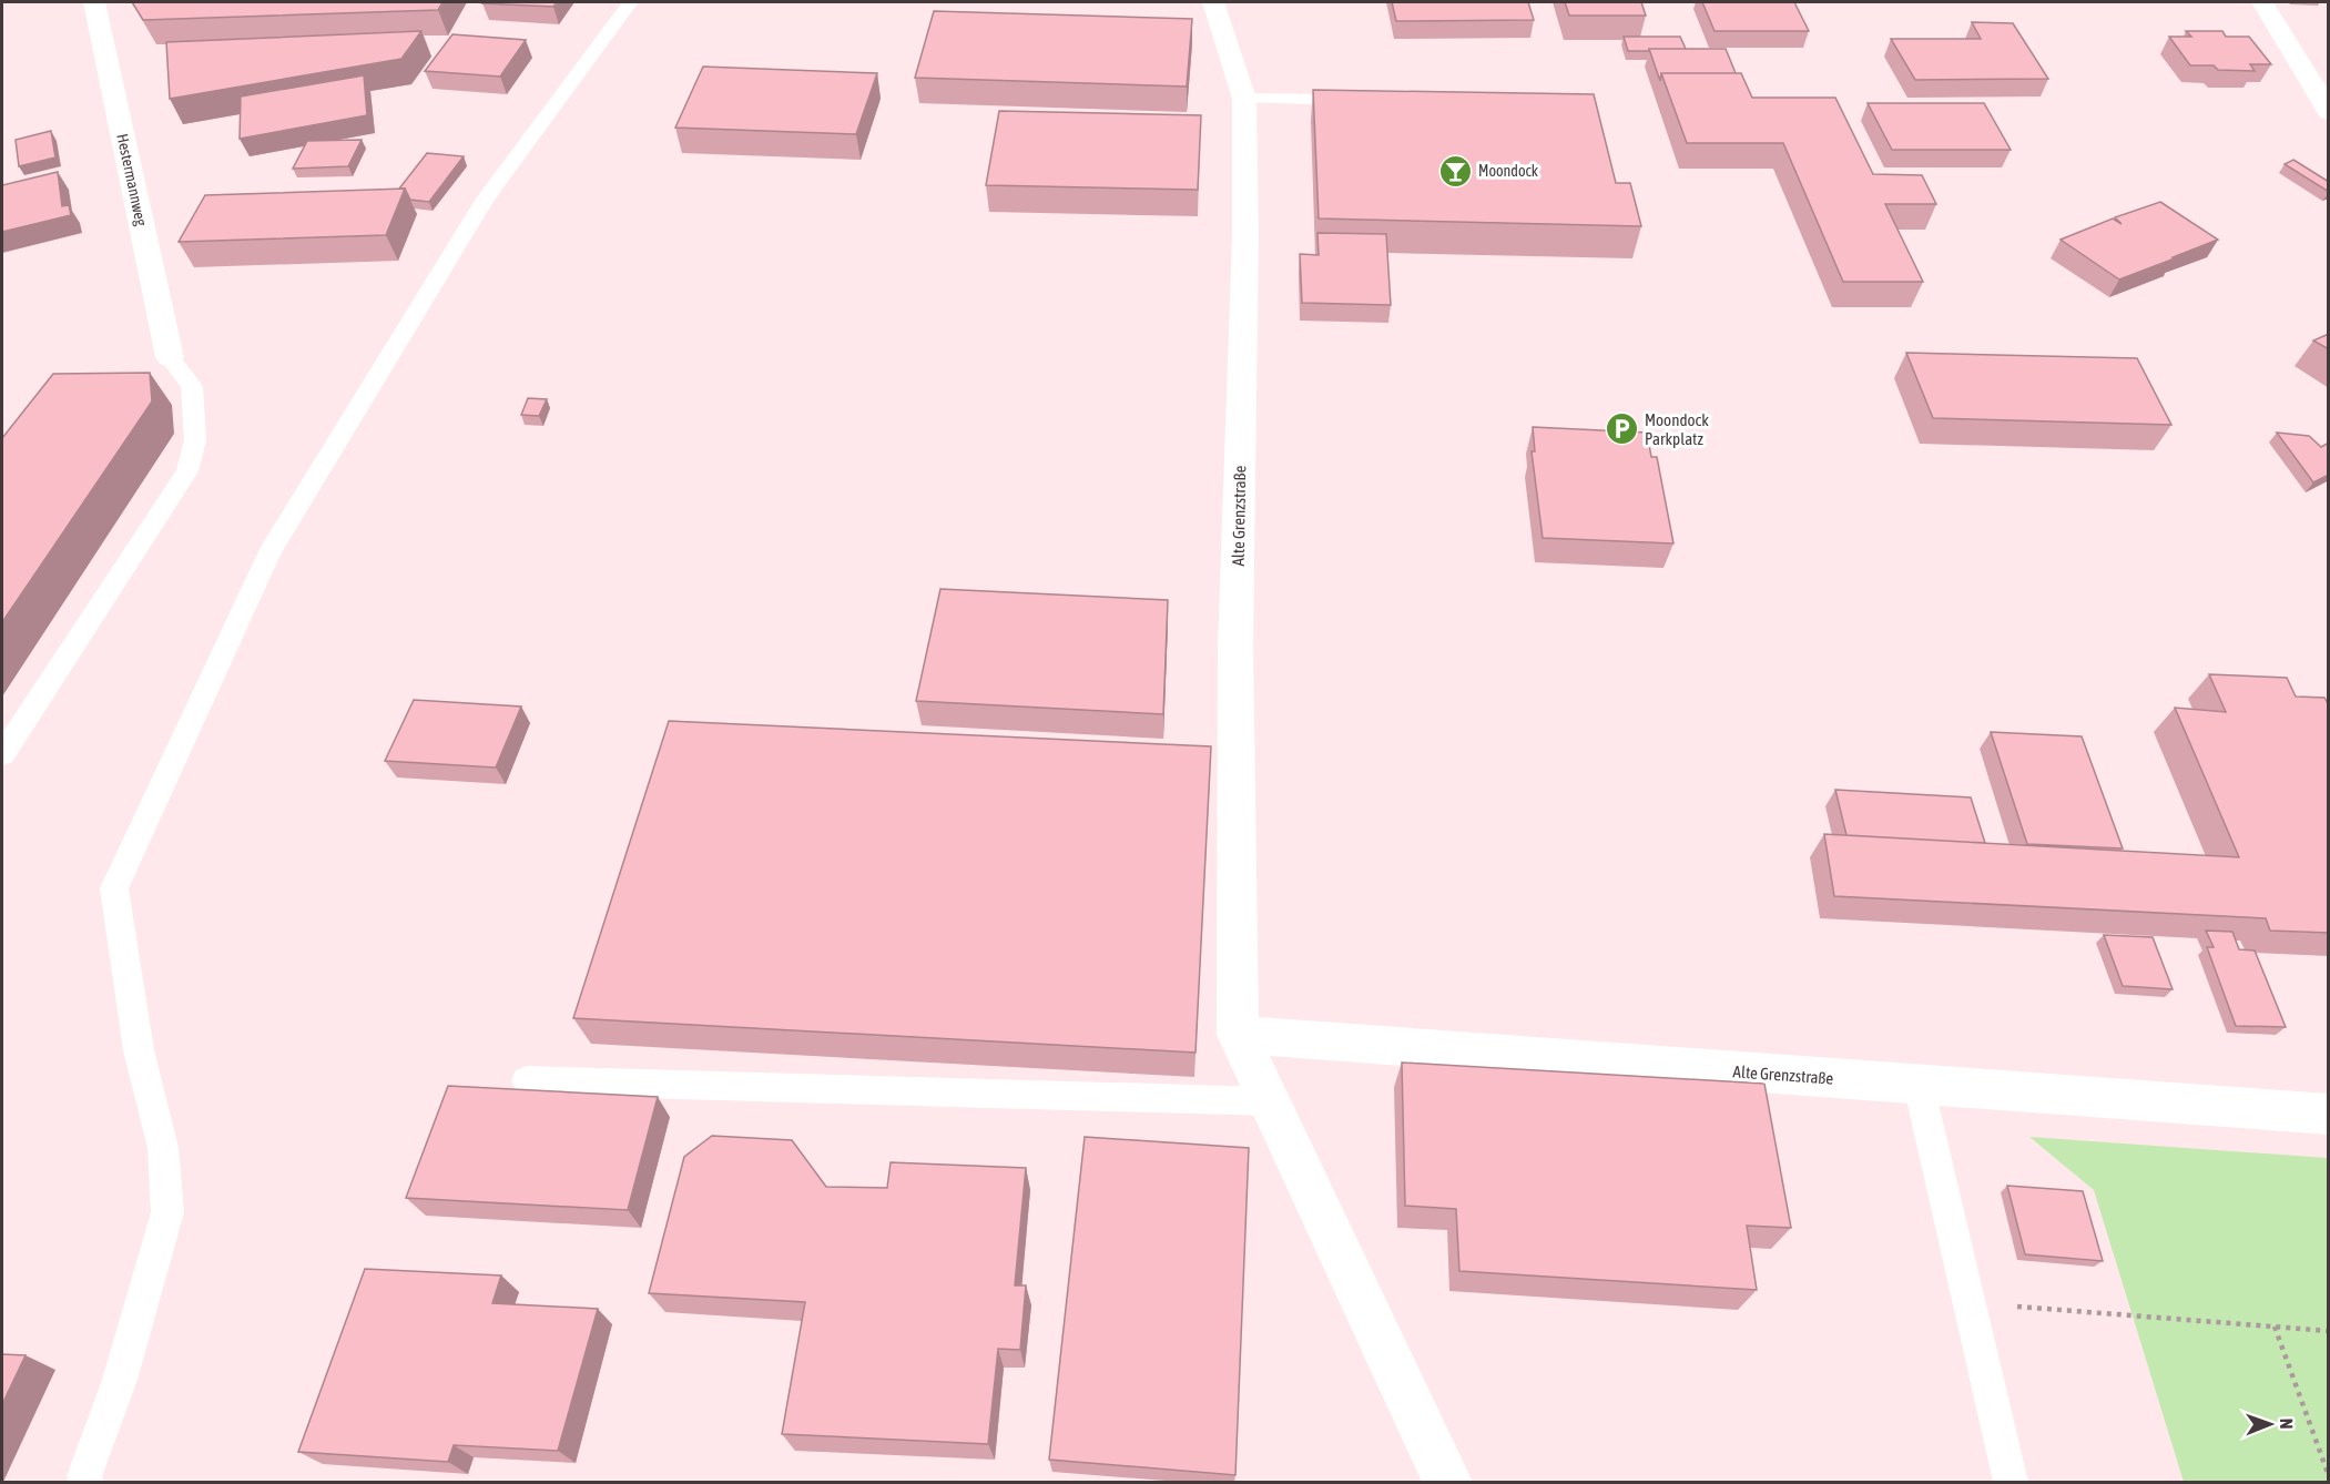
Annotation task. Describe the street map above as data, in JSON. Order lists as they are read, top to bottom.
{
  "streets": {
    "street": ["Hestermannweg", "Alte Grenzstraße"]
  },
  "places": {
    "bar": ["Moondock"],
    "parking": ["Moondock Parkplatz"]
  },
  "north": "right"
}
